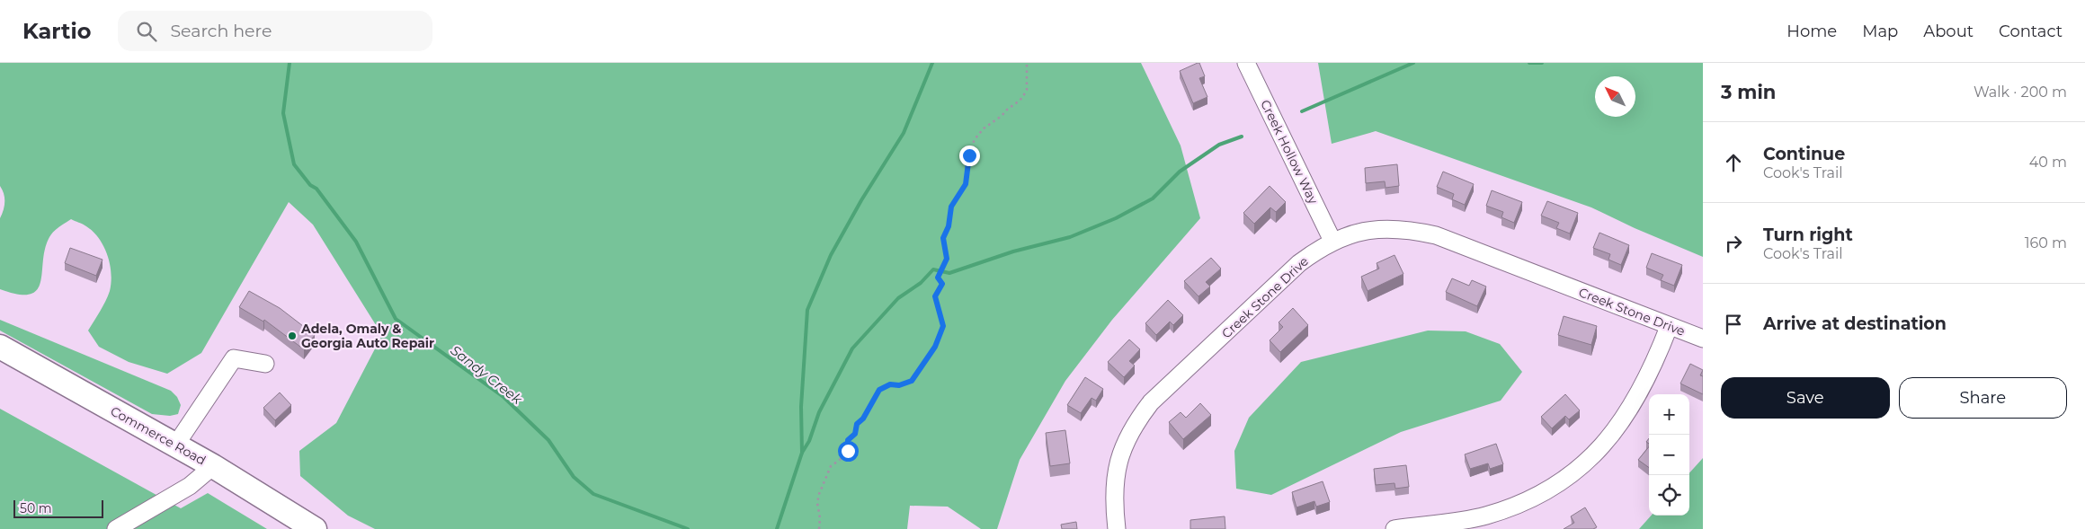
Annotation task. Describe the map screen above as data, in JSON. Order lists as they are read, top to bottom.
{
  "streets": {
    "highway": ["Commerce Road"],
    "street": ["Creek Hollow Way", "Creek Stone Drive"]
  },
  "crossings": [
    ["Creek Hollow Way", "Creek Stone Drive"]
  ],
  "water": ["Sandy Creek"],
  "places": ["Adela, Omaly & Georgia Auto Repair"],
  "scale_bar": "50 m",
  "north": "top left",
  "page": {
    "header": "Kartio",
    "search": "Search here",
    "nav": [
      "Home",
      "Map",
      "About",
      "Contact"
    ],
    "heading": ["3 min", "Walk · 200 m"],
    "list": [
      ["Continue", "Cook's Trail", "40 m"],
      ["Turn right", "Cook's Trail", "160 m"],
      "Arrive at destination"
    ],
    "buttons": ["Save", "Share"],
    "map_buttons": ["+", "−"],
    "scale": "50 m"
  }
}
